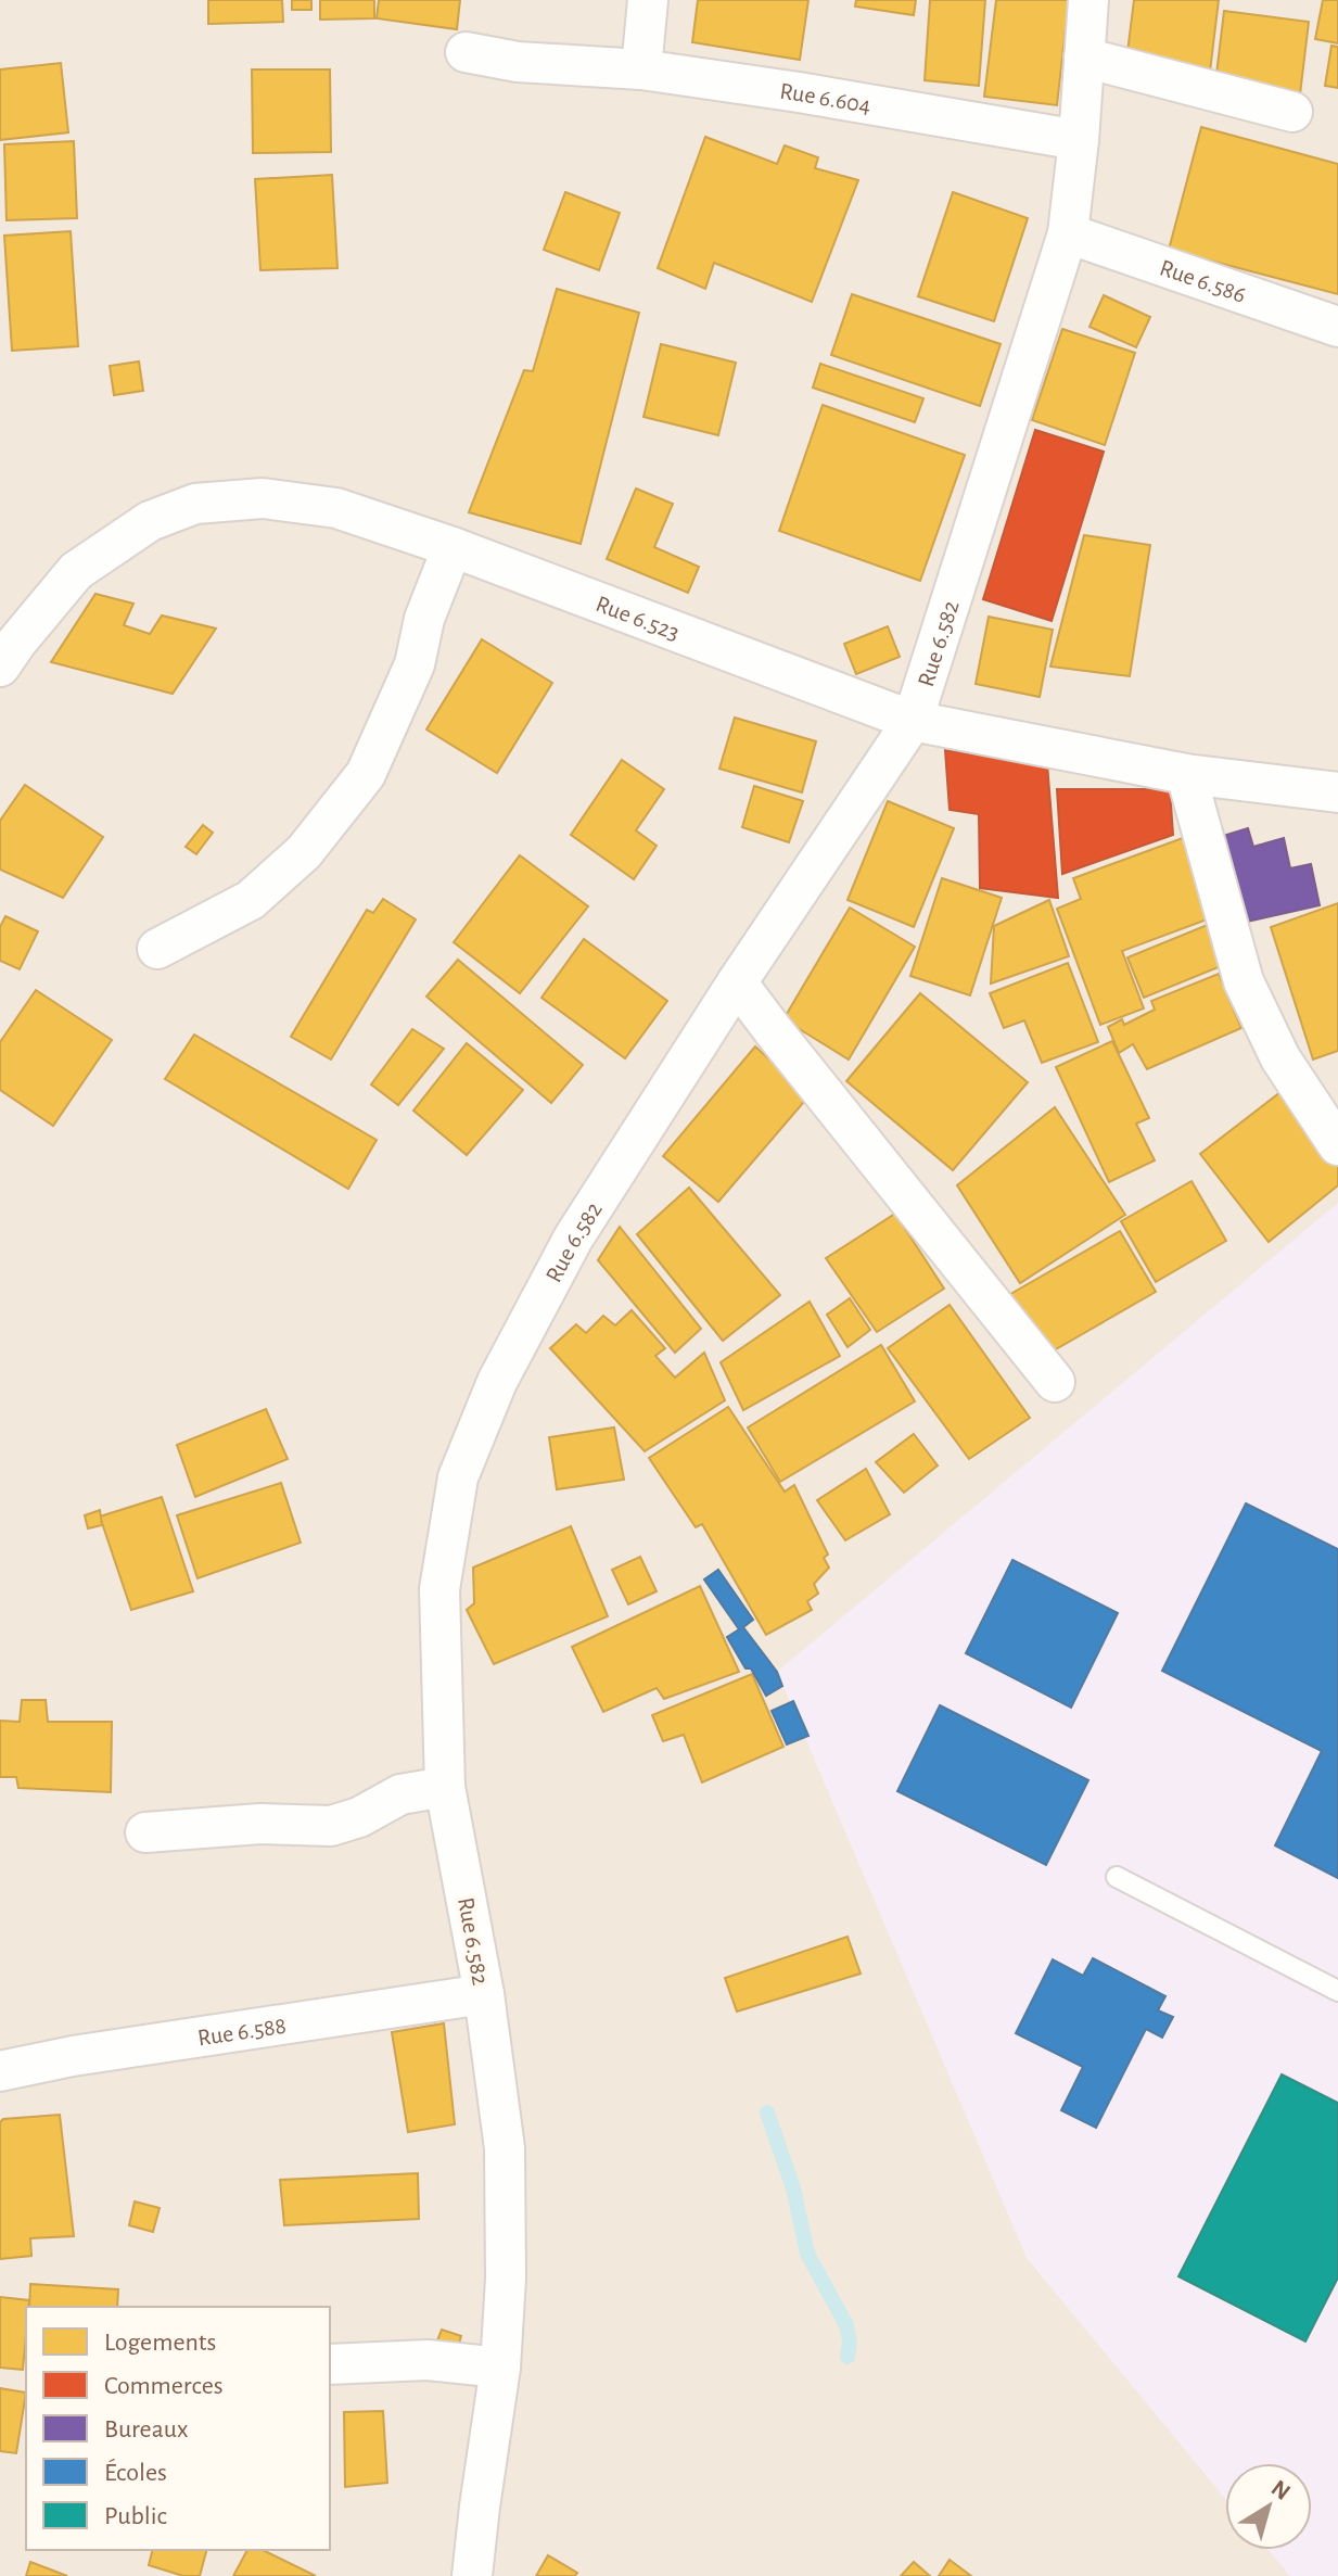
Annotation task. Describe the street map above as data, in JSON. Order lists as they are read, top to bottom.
{
  "streets": {
    "street": [
      "Rue 6.604",
      "Rue 6.586",
      "Rue 6.523",
      "Rue 6.582",
      "Rue 6.588"
    ]
  },
  "crossings": [
    ["Rue 6.604", "Rue 6.582"],
    ["Rue 6.586", "Rue 6.582"],
    ["Rue 6.523", "Rue 6.582"],
    ["Rue 6.582", "Rue 6.588"]
  ],
  "legend": [
    "Logements",
    "Commerces",
    "Bureaux",
    "Écoles",
    "Public"
  ],
  "north": "top right"
}
